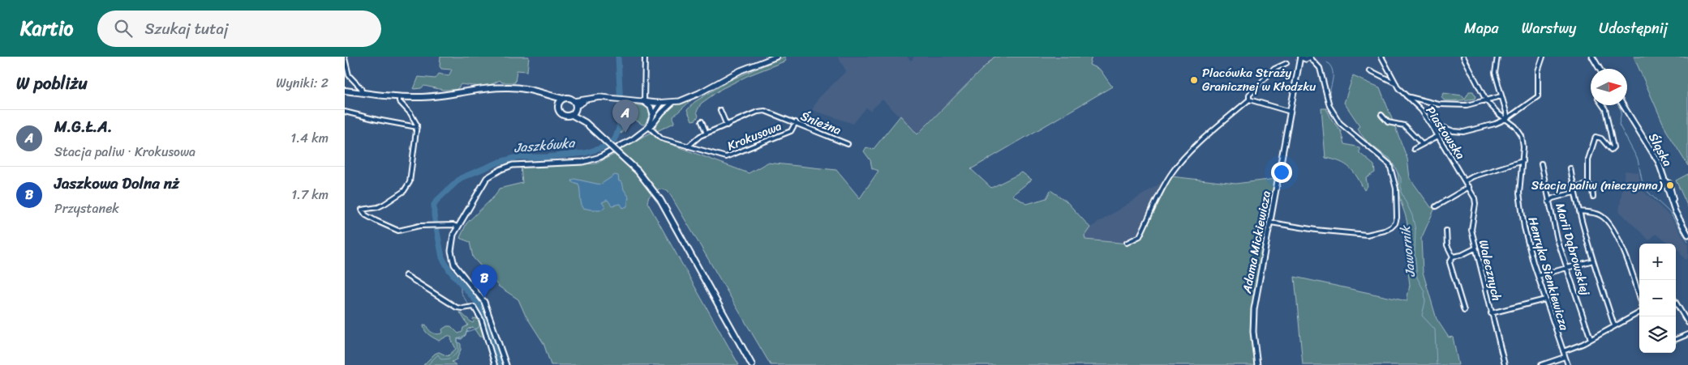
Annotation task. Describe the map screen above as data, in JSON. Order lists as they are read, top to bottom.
{
  "streets": {
    "street": [
      "Śnieżna",
      "Piastowska",
      "Krokusowa",
      "Śląska",
      "Adama Mickiewicza",
      "Marii Dąbrowskiej",
      "Walecznych",
      "Henryka Sienkiewicza"
    ]
  },
  "crossings": [
    ["Śnieżna", "Krokusowa"],
    ["Piastowska", "Walecznych"]
  ],
  "water": ["Jaszkówka", "Jawornik"],
  "places": ["Placówka Straży Granicznej w Kłodzku", "Stacja paliw (nieczynna)"],
  "north": "right",
  "page": {
    "header": "Kartio",
    "search": "Szukaj tutaj",
    "nav": ["Mapa", "Warstwy", "Udostępnij"],
    "heading": ["W pobliżu", "Wyniki: 2"],
    "pins": ["A", "B"],
    "list": [
      {
        "mark": "A",
        "name": "M.G.Ł.A.",
        "note": "Stacja paliw · Krokusowa",
        "value": "1.4 km"
      },
      {
        "mark": "B",
        "name": "Jaszkowa Dolna nż",
        "note": "Przystanek",
        "value": "1.7 km"
      }
    ],
    "map_buttons": ["+", "−"]
  }
}
